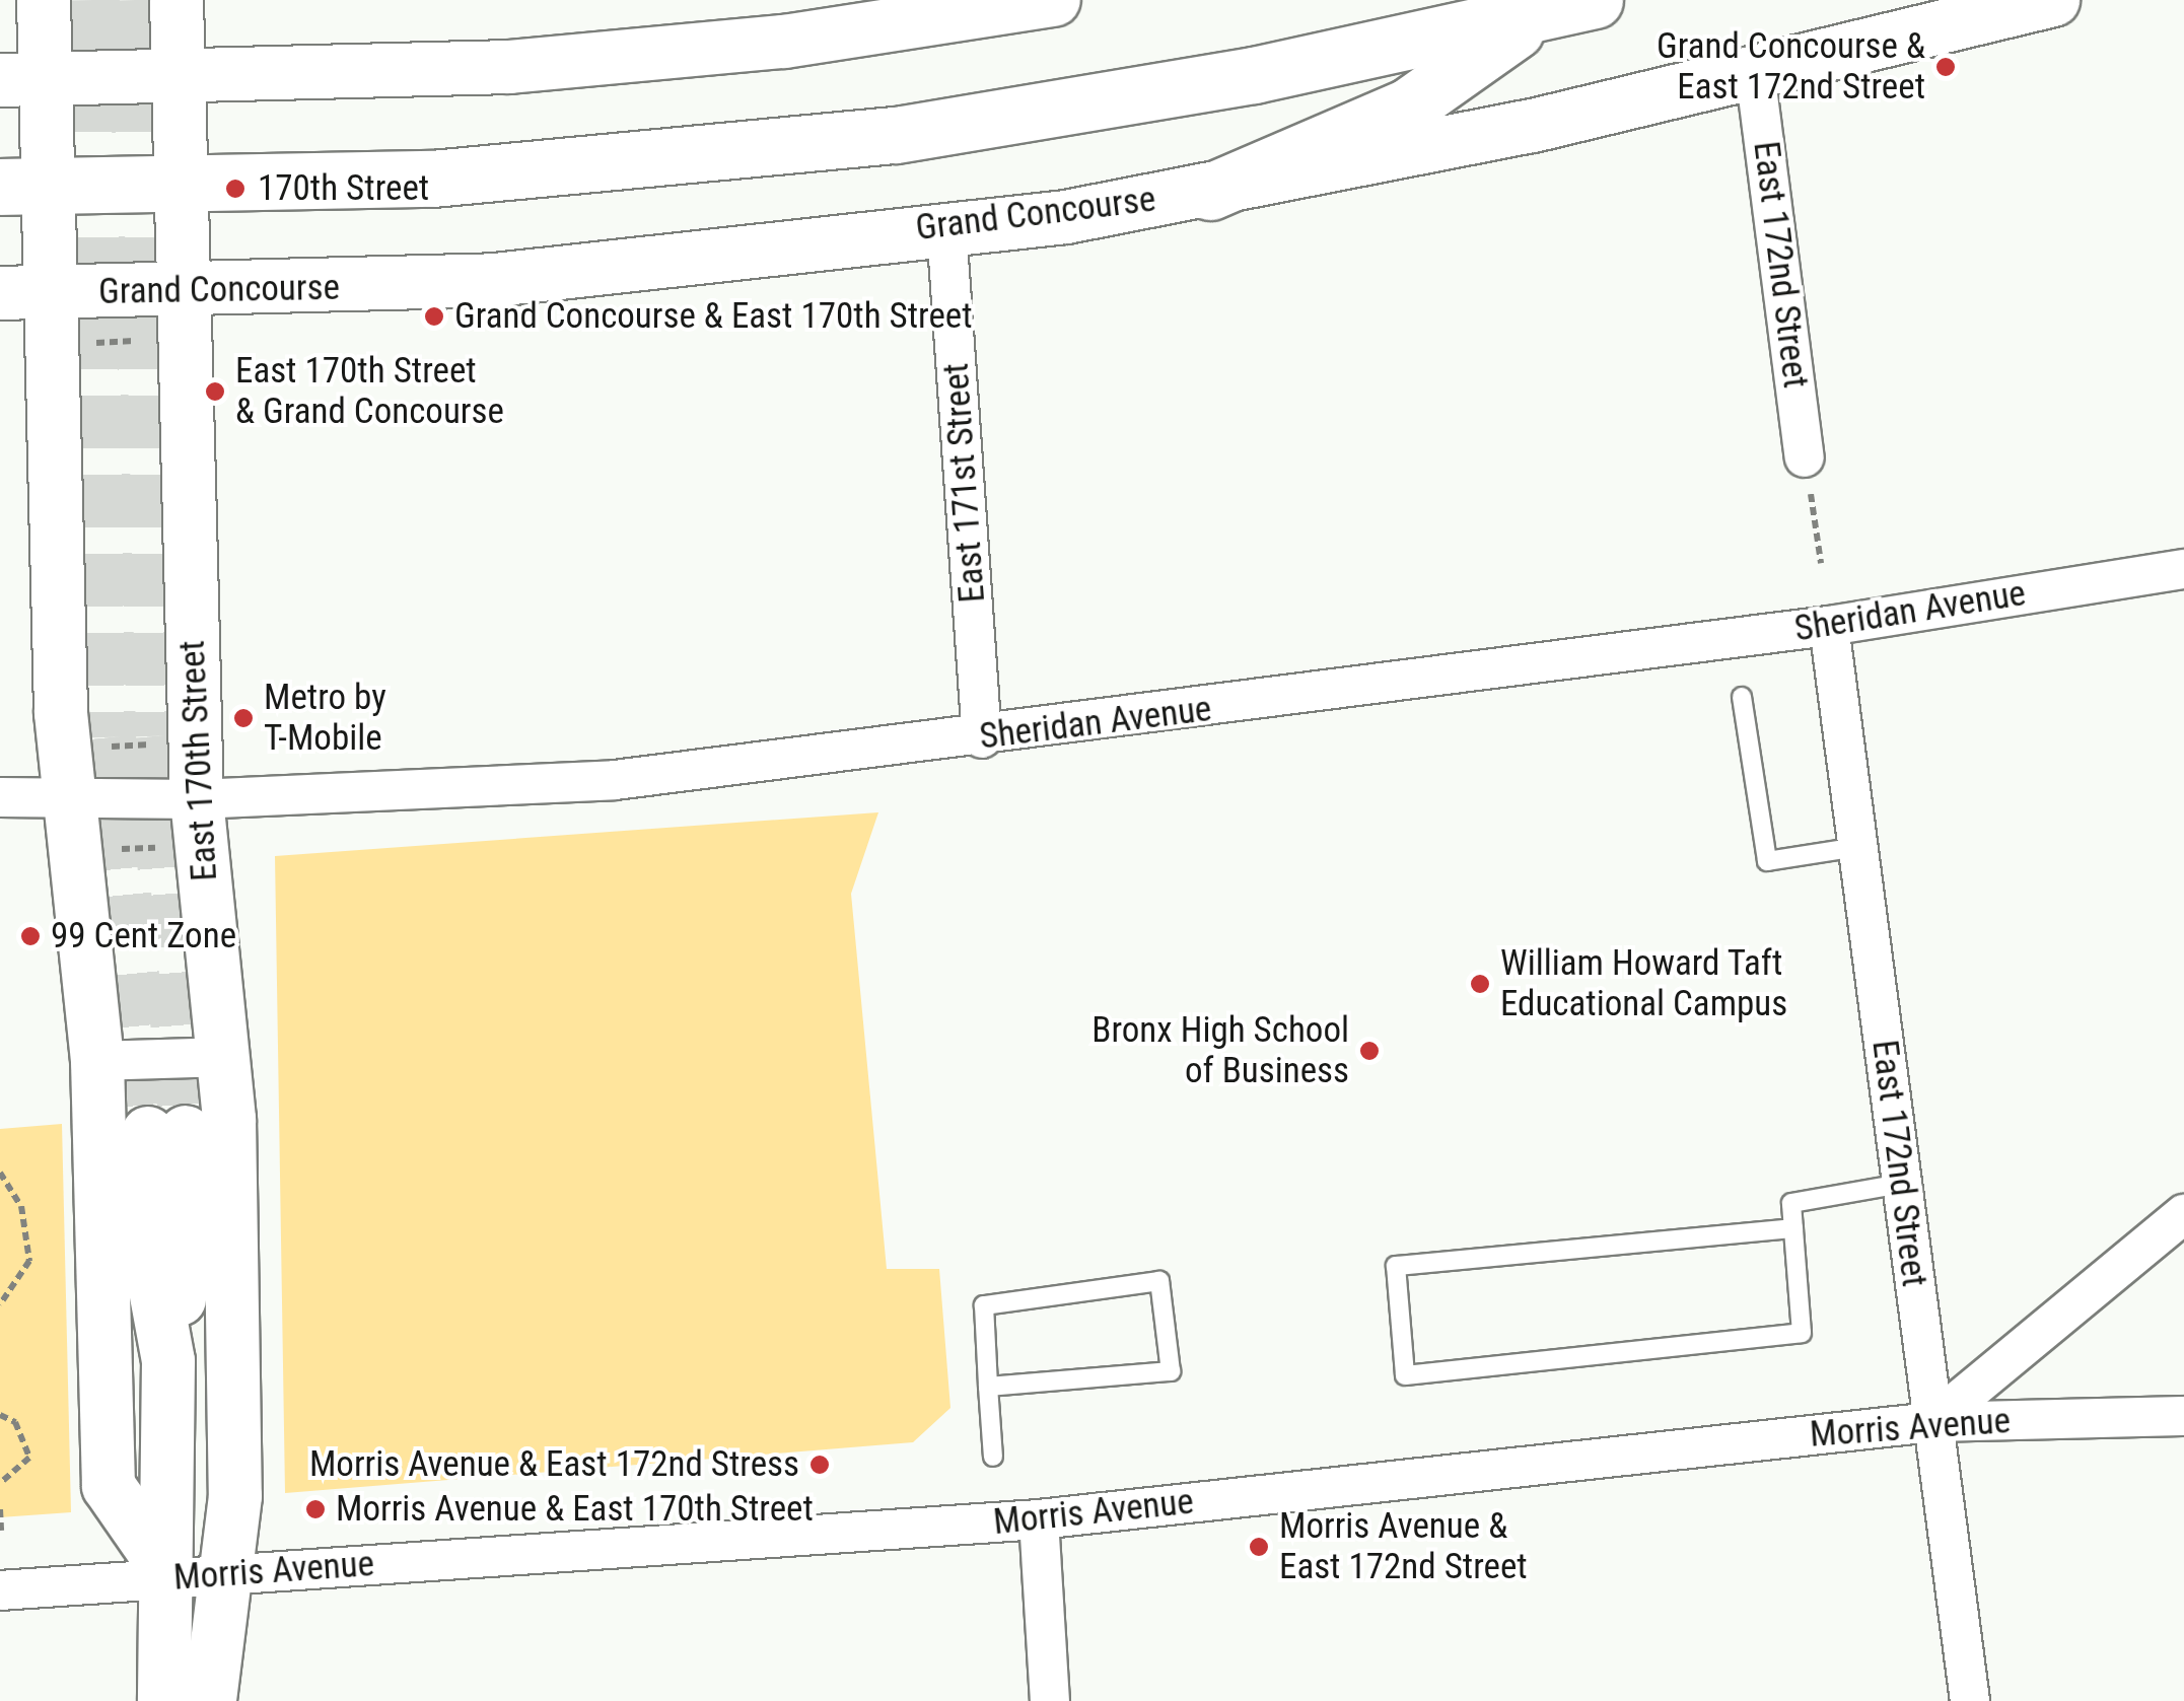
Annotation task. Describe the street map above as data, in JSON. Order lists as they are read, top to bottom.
{
  "streets": {
    "street": [
      "Grand Concourse",
      "East 172nd Street",
      "East 171st Street",
      "Sheridan Avenue",
      "East 170th Street",
      "Morris Avenue"
    ]
  },
  "crossings": [
    ["Grand Concourse", "East 172nd Street"],
    ["Grand Concourse", "East 171st Street"],
    ["Grand Concourse", "East 170th Street"],
    ["East 172nd Street", "Sheridan Avenue"],
    ["East 172nd Street", "Morris Avenue"],
    ["East 171st Street", "Sheridan Avenue"],
    ["Sheridan Avenue", "East 170th Street"],
    ["East 170th Street", "Morris Avenue"]
  ],
  "places": [
    "Grand Concourse & East 172nd Street",
    "170th Street",
    "Grand Concourse & East 170th Street",
    "East 170th Street & Grand Concourse",
    "Metro by T-Mobile",
    "99 Cent Zone",
    "William Howard Taft Educational Campus",
    "Bronx High School of Business",
    "Morris Avenue & East 172nd Stress",
    "Morris Avenue & East 170th Street",
    "Morris Avenue & East 172nd Street"
  ]
}
